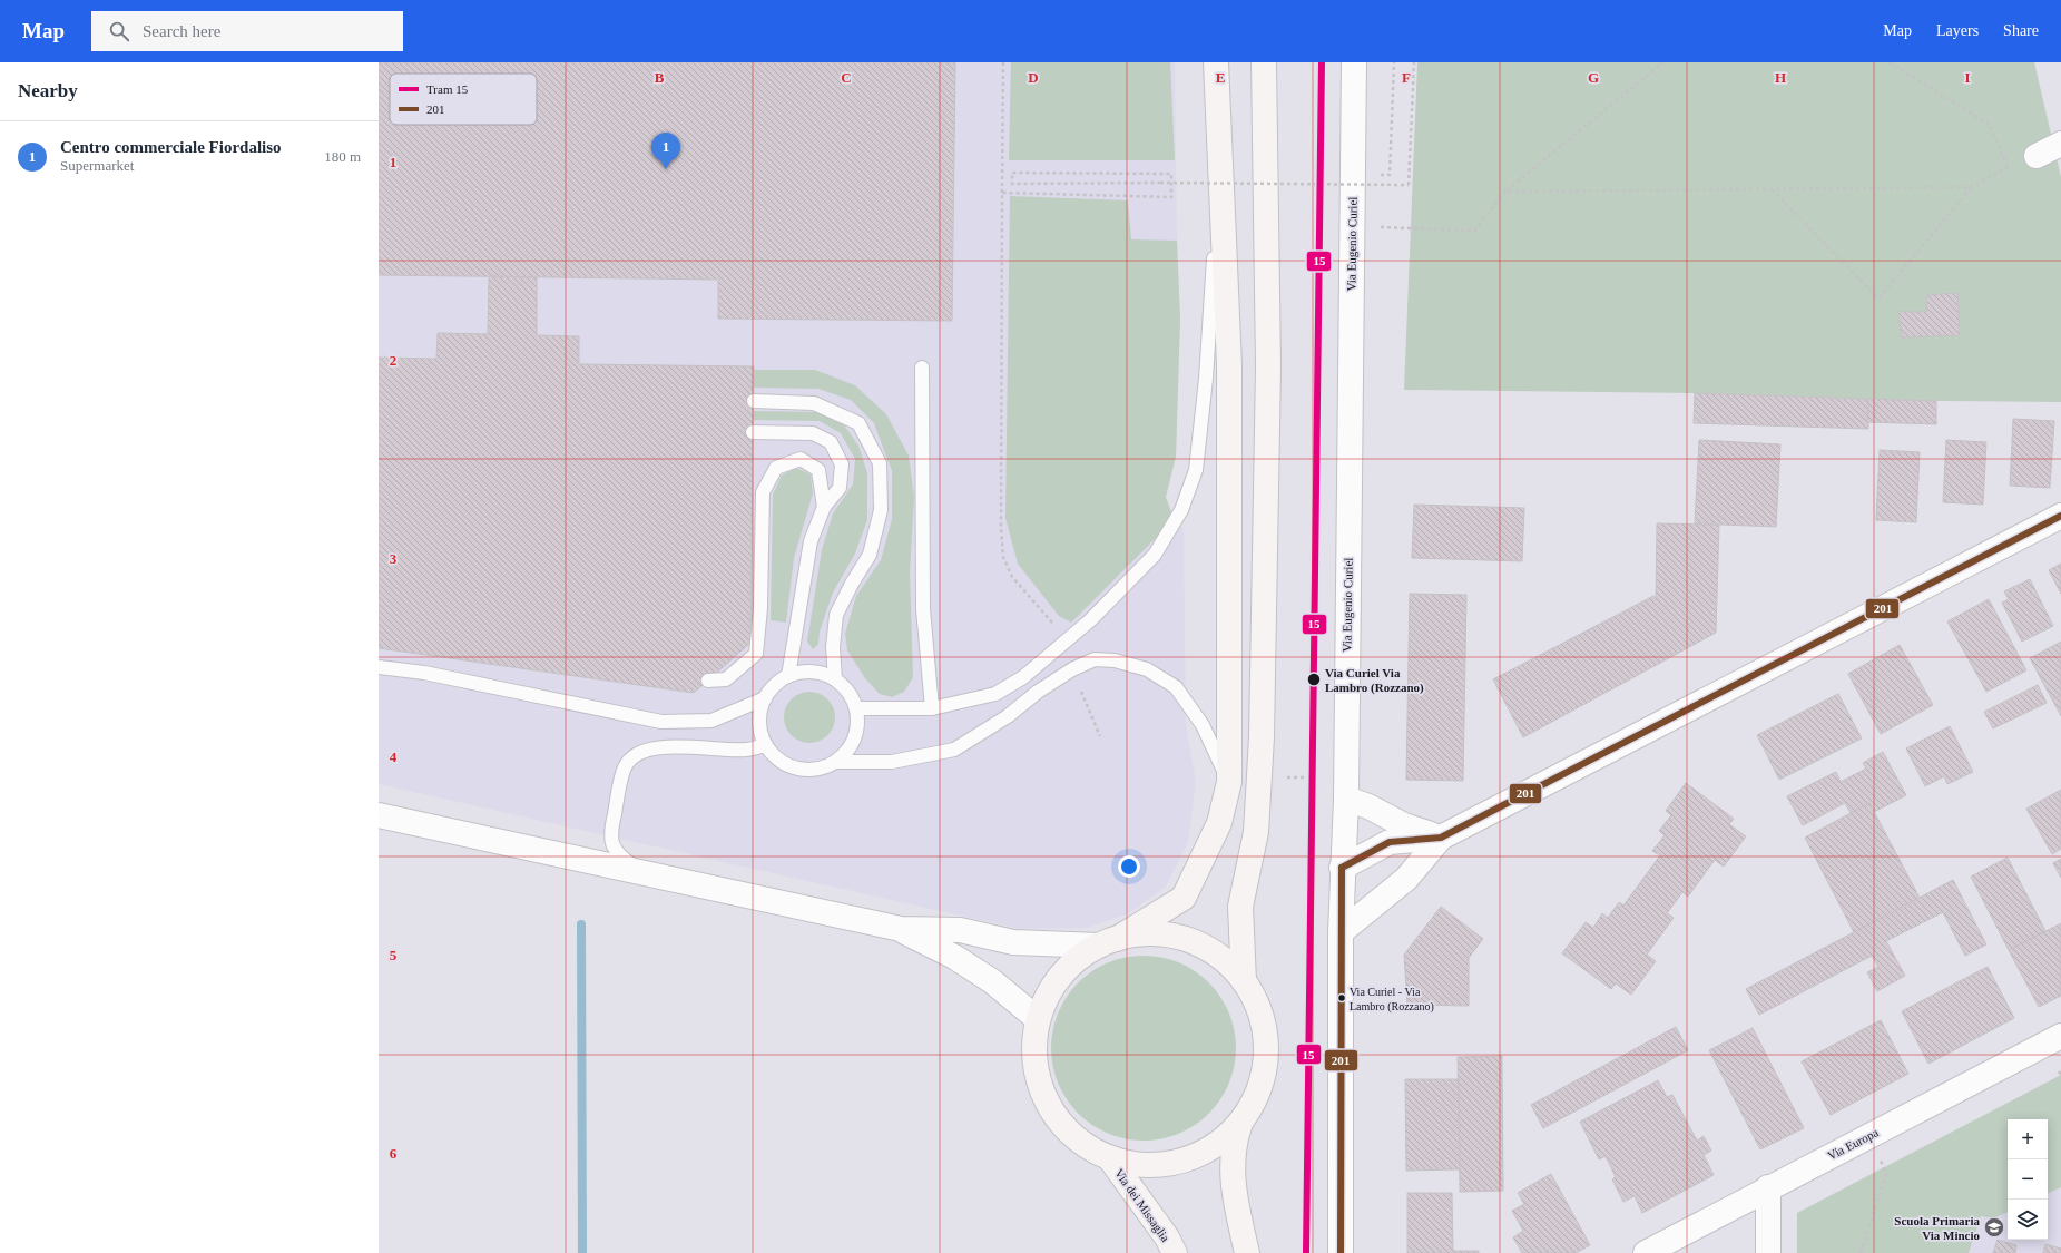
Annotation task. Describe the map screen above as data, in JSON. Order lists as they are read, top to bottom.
{
  "streets": {
    "main road": ["Via dei Missaglia"],
    "street": ["Via Eugenio Curiel", "Via Europa"]
  },
  "places": {
    "other": ["Via Curiel Via Lambro (Rozzano)", "Via Curiel - Via Lambro (Rozzano)"],
    "school or university": ["Scuola Primaria Via Mincio"]
  },
  "lines": ["tram line 15", "transit line 201"],
  "legend": ["Tram 15", "201"],
  "page": {
    "header": "Map",
    "search": "Search here",
    "nav": ["Map", "Layers", "Share"],
    "heading": "Nearby",
    "list": [
      {
        "mark": "1",
        "name": "Centro commerciale Fiordaliso",
        "note": "Supermarket",
        "value": "180 m"
      }
    ],
    "pins": "1",
    "map_buttons": ["+", "−"]
  },
  "grid": {
    "columns": [
      "B",
      "C",
      "D",
      "E",
      "F",
      "G",
      "H",
      "I"
    ],
    "rows": [
      "1",
      "2",
      "3",
      "4",
      "5",
      "6"
    ]
  }
}
